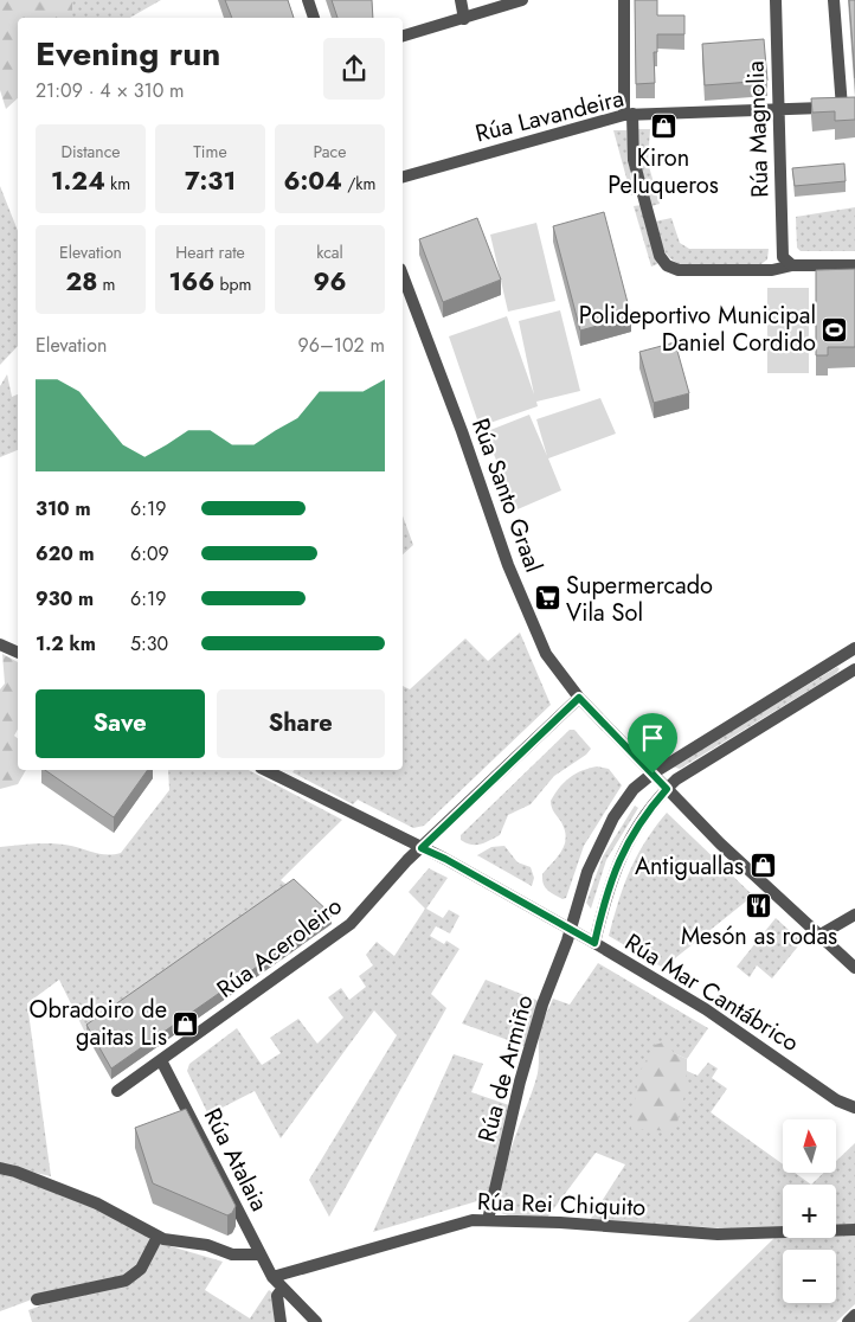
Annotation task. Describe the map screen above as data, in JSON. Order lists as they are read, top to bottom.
{
  "streets": {
    "street": [
      "Rúa Lavandeira",
      "Rúa Magnolia",
      "Rúa Santo Graal",
      "Rúa Aceroleiro",
      "Rúa Mar Cantábrico",
      "Rúa de Armiño",
      "Rúa Atalaia",
      "Rúa Rei Chiquito"
    ]
  },
  "crossings": [
    ["Rúa Lavandeira", "Rúa Magnolia"],
    ["Rúa Santo Graal", "Rúa Aceroleiro"],
    ["Rúa Santo Graal", "Rúa de Armiño"],
    ["Rúa Aceroleiro", "Rúa Mar Cantábrico"],
    ["Rúa Aceroleiro", "Rúa Atalaia"],
    ["Rúa Mar Cantábrico", "Rúa de Armiño"],
    ["Rúa de Armiño", "Rúa Rei Chiquito"],
    ["Rúa Atalaia", "Rúa Rei Chiquito"]
  ],
  "places": {
    "shop": ["Kiron Peluqueros", "Antiguallas", "Obradoiro de gaitas Lis"],
    "sports": ["Polideportivo Municipal Daniel Cordido"],
    "supermarket": ["Supermercado Vila Sol"],
    "restaurant": ["Mesón as rodas"]
  },
  "north": "top",
  "page": {
    "heading": ["Evening run", "21:09 · 4 × 310 m"],
    "stats": [
      ["Distance", "1.24 km"],
      ["Time", "7:31"],
      ["Pace", "6:04 /km"],
      ["Elevation", "28 m"],
      ["Heart rate", "166 bpm"],
      ["kcal", "96"]
    ],
    "chart": ["Elevation", "96–102 m"],
    "list": [
      {
        "name": "310 m",
        "note": "6:19"
      },
      {
        "name": "620 m",
        "note": "6:09"
      },
      {
        "name": "930 m",
        "note": "6:19"
      },
      {
        "name": "1.2 km",
        "note": "5:30"
      }
    ],
    "buttons": ["Save", "Share"],
    "map_buttons": ["+", "−"]
  }
}
